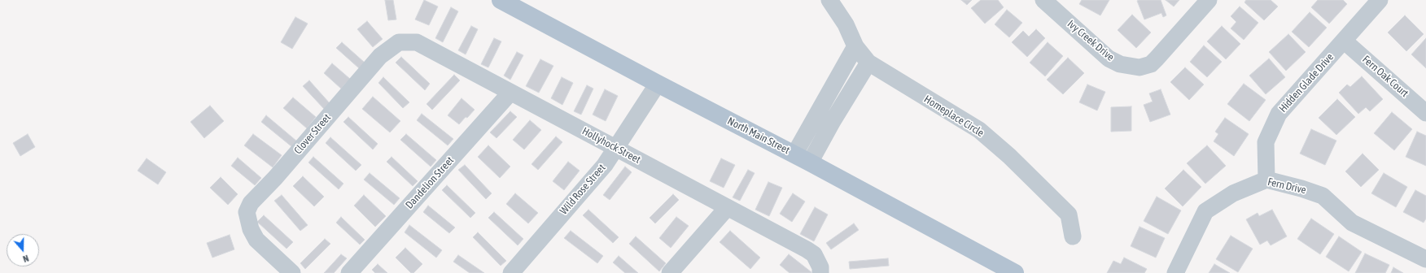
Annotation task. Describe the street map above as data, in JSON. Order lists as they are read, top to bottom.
{
  "streets": {
    "main road": ["North Main Street"],
    "street": [
      "Ivy Creek Drive",
      "Fern Oak Court",
      "Hidden Glade Drive",
      "Homeplace Circle",
      "Clover Street",
      "Hollyhock Street",
      "Dandelion Street",
      "Fern Drive",
      "Wild Rose Street"
    ]
  },
  "crossings": [
    ["Fern Oak Court", "Hidden Glade Drive"],
    ["Hidden Glade Drive", "Fern Drive"],
    ["Clover Street", "Hollyhock Street"],
    ["North Main Street", "Wild Rose Street"],
    ["Hollyhock Street", "Dandelion Street"],
    ["Hollyhock Street", "Wild Rose Street"]
  ],
  "north": "bottom"
}
